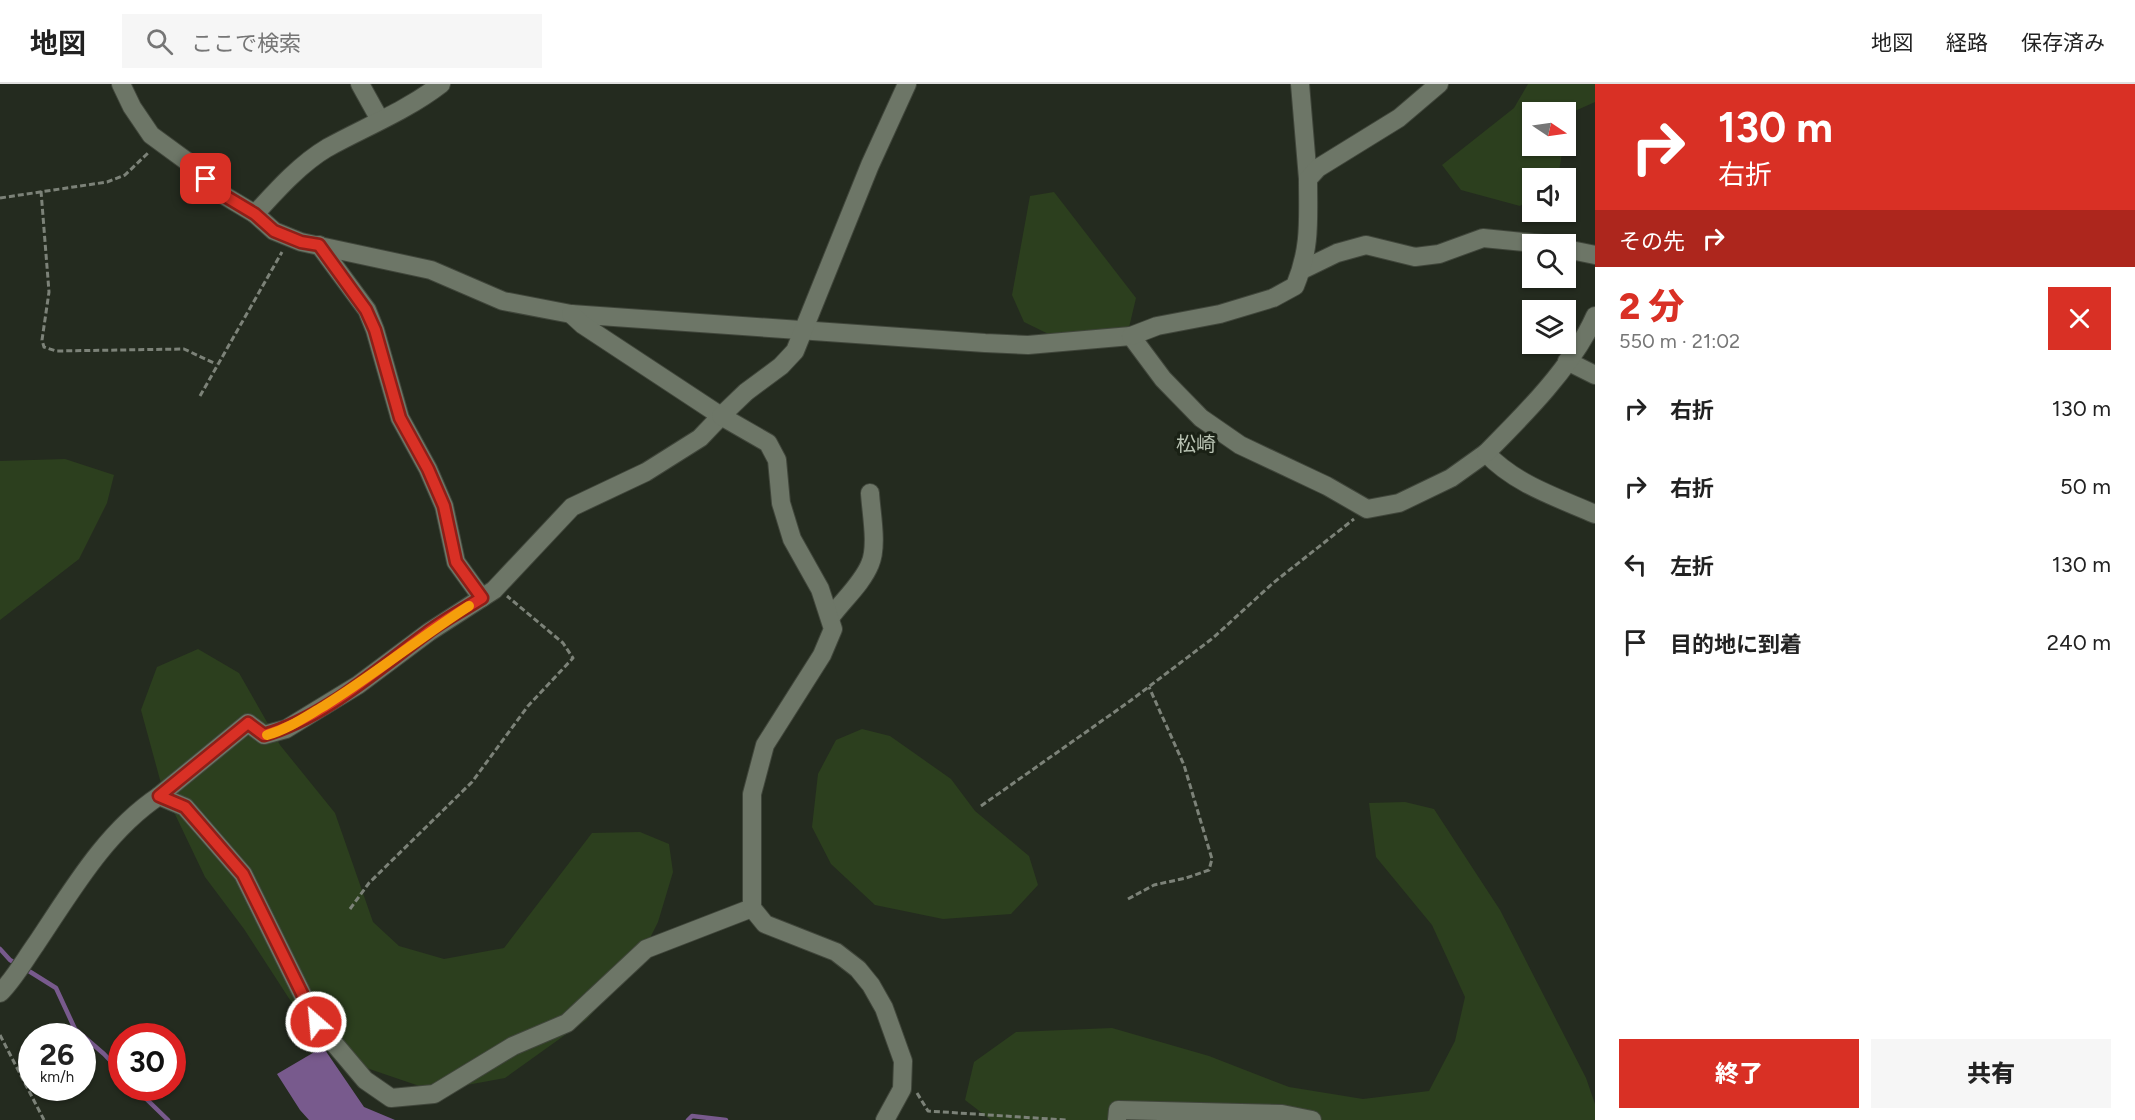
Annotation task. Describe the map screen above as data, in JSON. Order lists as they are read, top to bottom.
{
  "districts": ["松崎"],
  "north": "right",
  "page": {
    "header": "地図",
    "search": "ここで検索",
    "nav": ["地図", "経路", "保存済み"],
    "turn": ["130 m", "右折"],
    "then": "その先",
    "heading": ["2 分", "550 m · 21:02"],
    "list": [
      {
        "name": "右折",
        "value": "130 m"
      },
      {
        "name": "右折",
        "value": "50 m"
      },
      {
        "name": "左折",
        "value": "130 m"
      },
      {
        "name": "目的地に到着",
        "value": "240 m"
      }
    ],
    "speed": "26 km/h",
    "limit": "30",
    "buttons": ["終了", "共有"]
  }
}
